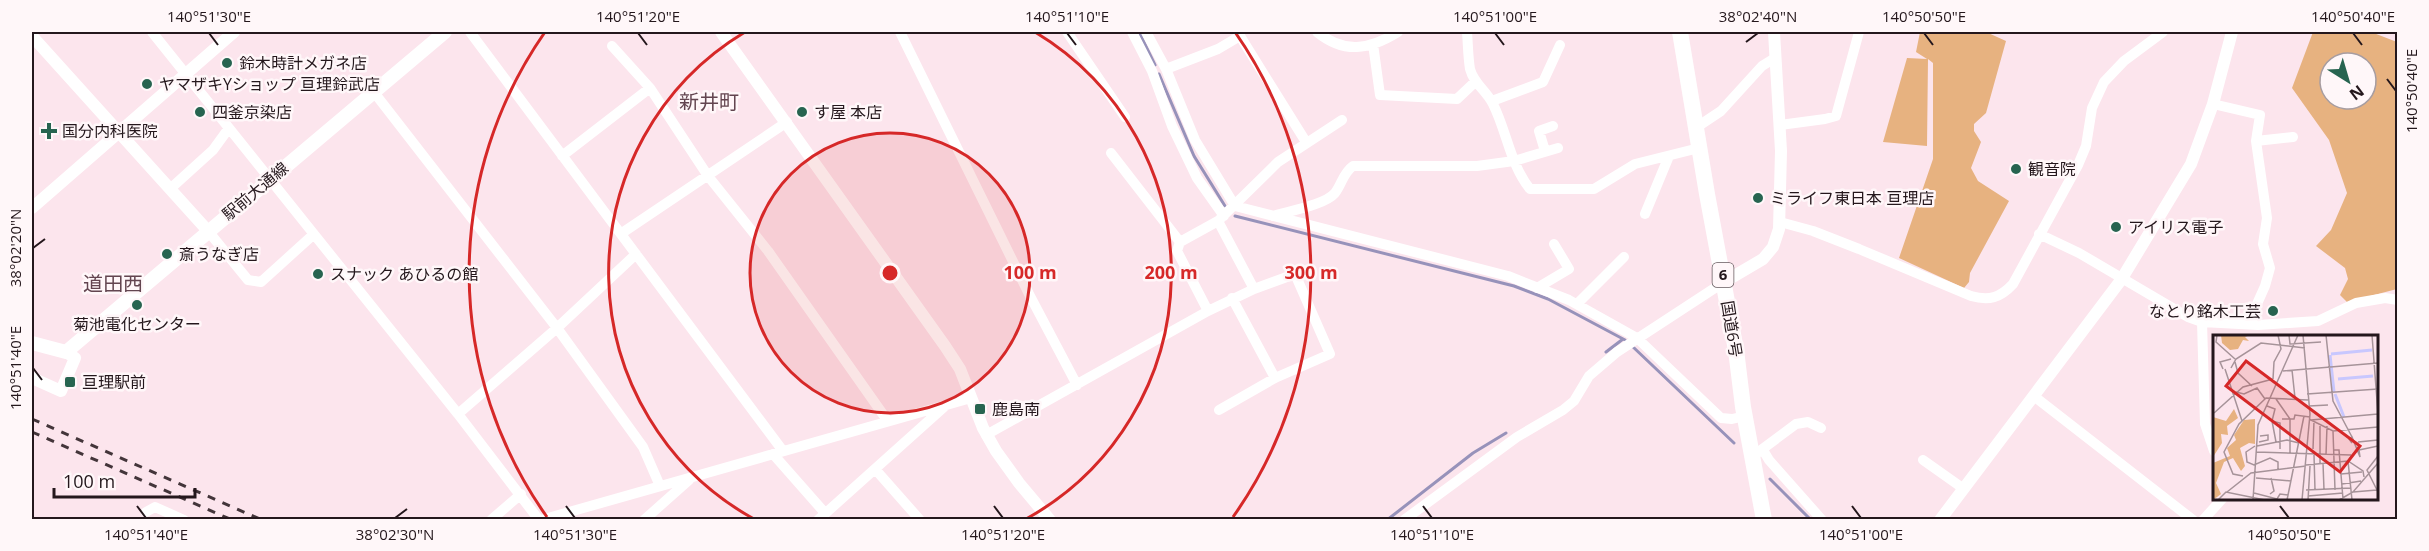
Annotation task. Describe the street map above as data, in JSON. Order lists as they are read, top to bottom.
{
  "streets": {
    "highway": ["6", "国道6号"],
    "main road": ["駅前大通線"]
  },
  "districts": ["新井町", "道田西"],
  "places": {
    "other": [
      "鈴木時計メガネ店",
      "ヤマザキYショップ 亘理鈴武店",
      "四釜京染店",
      "す屋 本店",
      "観音院",
      "ミライフ東日本 亘理店",
      "アイリス電子",
      "斎うなぎ店",
      "スナック あひるの館",
      "菊池電化センター",
      "なとり銘木工芸"
    ],
    "health": ["国分内科医院"],
    "transit": ["亘理駅前", "鹿島南"]
  },
  "scale_bar": "100 m",
  "north": "bottom right",
  "coordinates": [
    "140°51'30\"E",
    "140°51'20\"E",
    "140°51'10\"E",
    "140°51'00\"E",
    "38°02'40\"N",
    "140°50'50\"E",
    "140°50'40\"E",
    "38°02'20\"N",
    "140°51'40\"E",
    "38°02'30\"N"
  ],
  "rings": ["100 m", "200 m", "300 m"]
}
